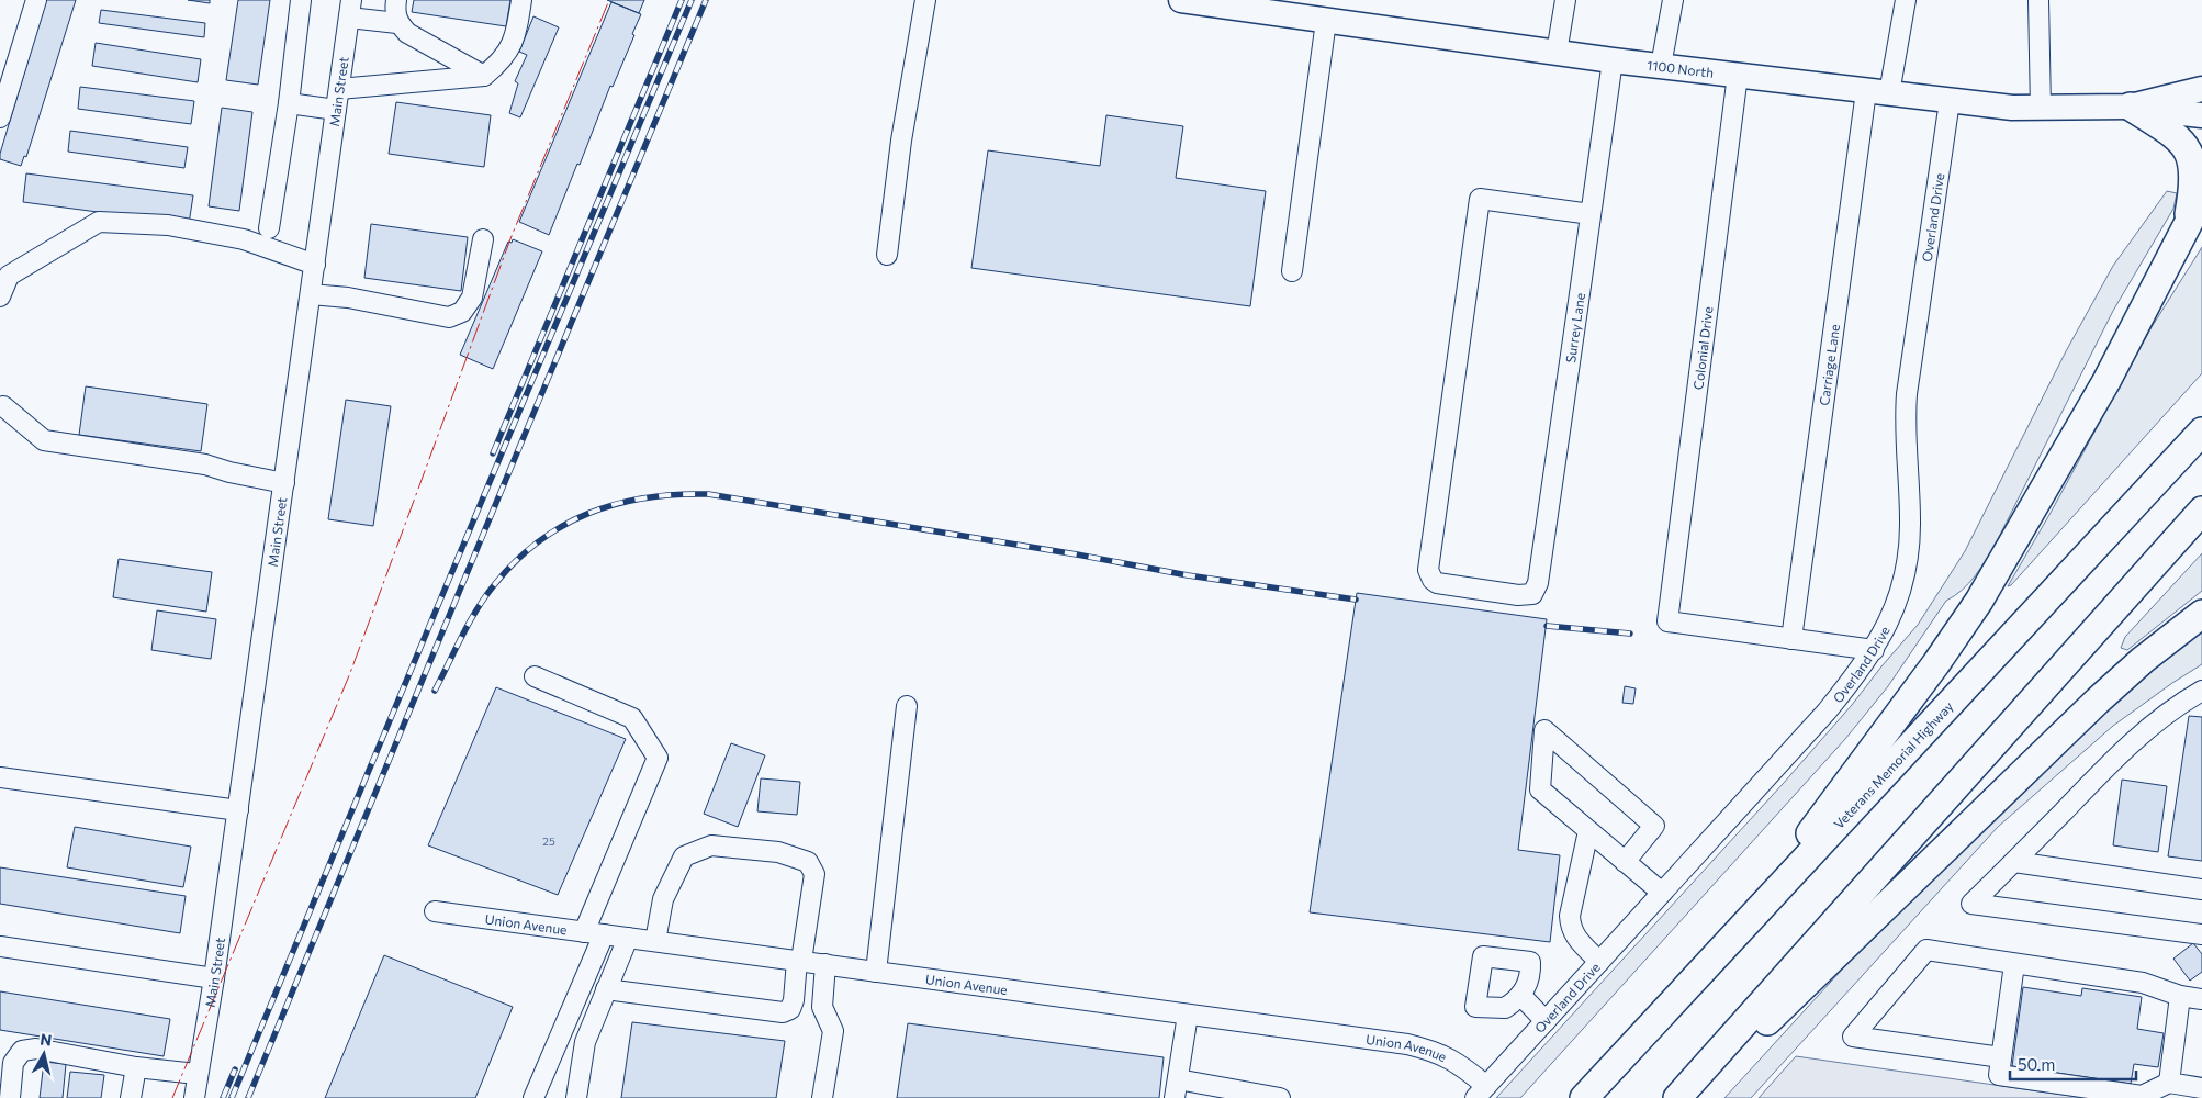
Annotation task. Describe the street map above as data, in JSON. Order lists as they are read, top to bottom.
{
  "streets": {
    "highway": ["Veterans Memorial Highway"],
    "main road": ["1100 North"],
    "street": [
      "Main Street",
      "Overland Drive",
      "Surrey Lane",
      "Colonial Drive",
      "Carriage Lane",
      "Union Avenue"
    ]
  },
  "crossings": [
    ["1100 North", "Overland Drive"],
    ["1100 North", "Surrey Lane"],
    ["1100 North", "Colonial Drive"],
    ["1100 North", "Carriage Lane"],
    ["Overland Drive", "Union Avenue"],
    ["Colonial Drive", "Carriage Lane"]
  ],
  "house_numbers": ["25"],
  "scale_bar": "50 m",
  "north": "top"
}
